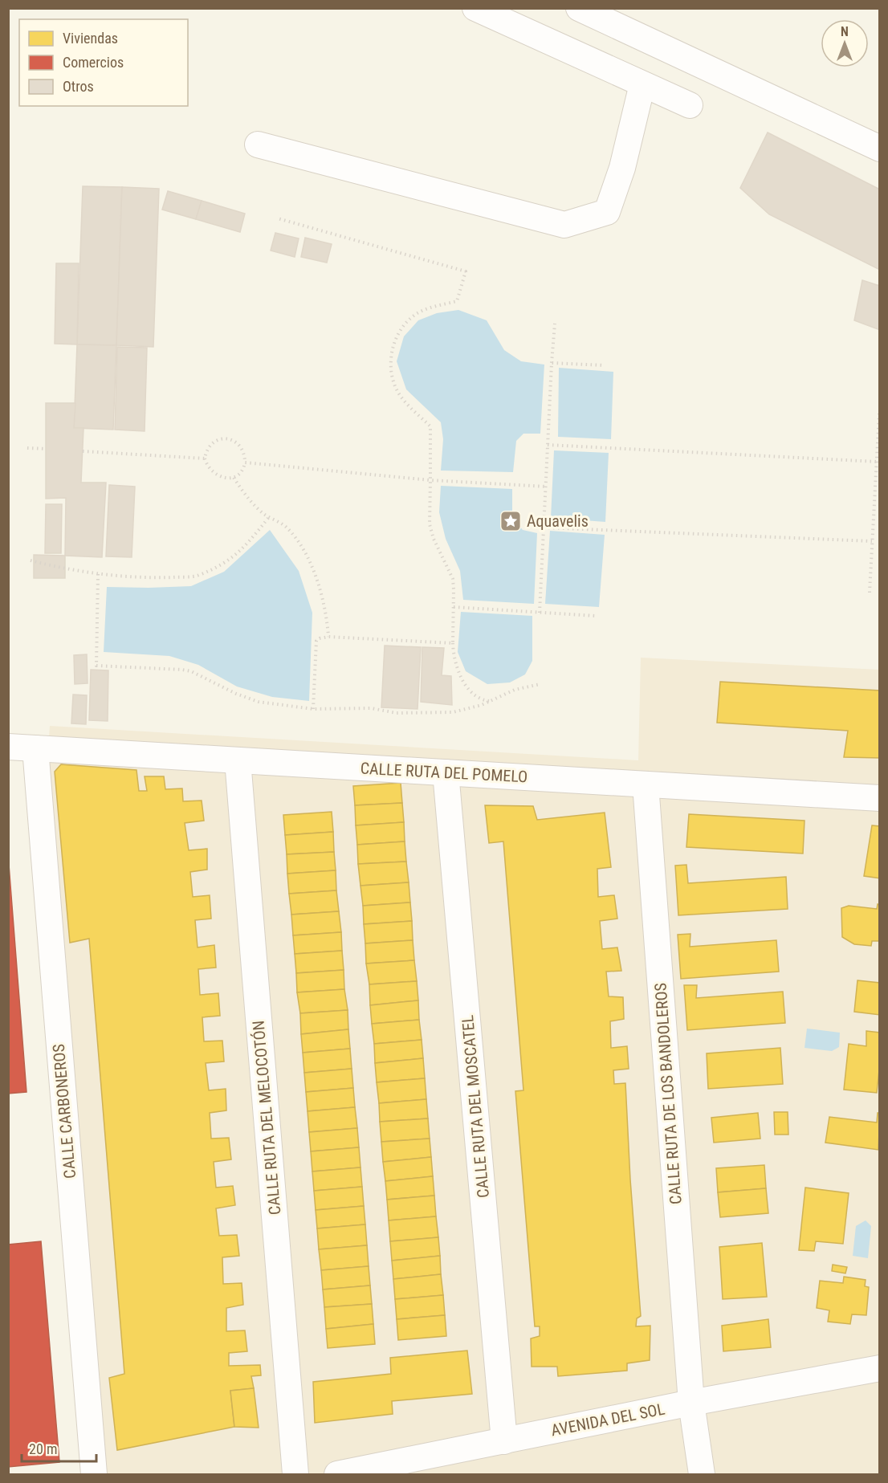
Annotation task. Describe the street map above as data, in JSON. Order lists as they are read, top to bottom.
{
  "streets": {
    "street": [
      "CALLE RUTA DEL POMELO",
      "CALLE RUTA DE LOS BANDOLEROS",
      "CALLE RUTA DEL MOSCATEL",
      "CALLE CARBONEROS",
      "CALLE RUTA DEL MELOCOTÓN",
      "AVENIDA DEL SOL"
    ]
  },
  "crossings": [
    ["CALLE RUTA DEL POMELO", "CALLE RUTA DE LOS BANDOLEROS"],
    ["CALLE RUTA DEL POMELO", "CALLE RUTA DEL MOSCATEL"],
    ["CALLE RUTA DEL POMELO", "CALLE CARBONEROS"],
    ["CALLE RUTA DEL POMELO", "CALLE RUTA DEL MELOCOTÓN"],
    ["CALLE RUTA DE LOS BANDOLEROS", "AVENIDA DEL SOL"],
    ["CALLE RUTA DEL MOSCATEL", "AVENIDA DEL SOL"]
  ],
  "places": {
    "place": ["Aquavelis"]
  },
  "legend": ["Viviendas", "Comercios", "Otros"],
  "scale_bar": "20 m",
  "north": "top"
}
